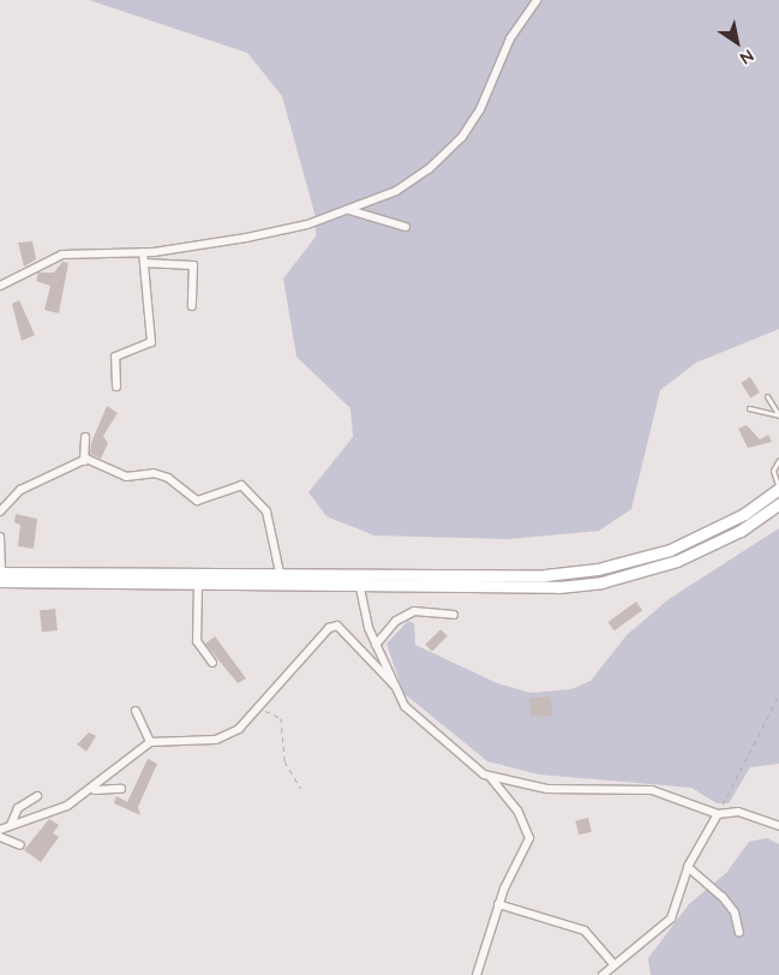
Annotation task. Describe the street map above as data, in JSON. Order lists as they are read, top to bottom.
{
  "north": "bottom right"
}
